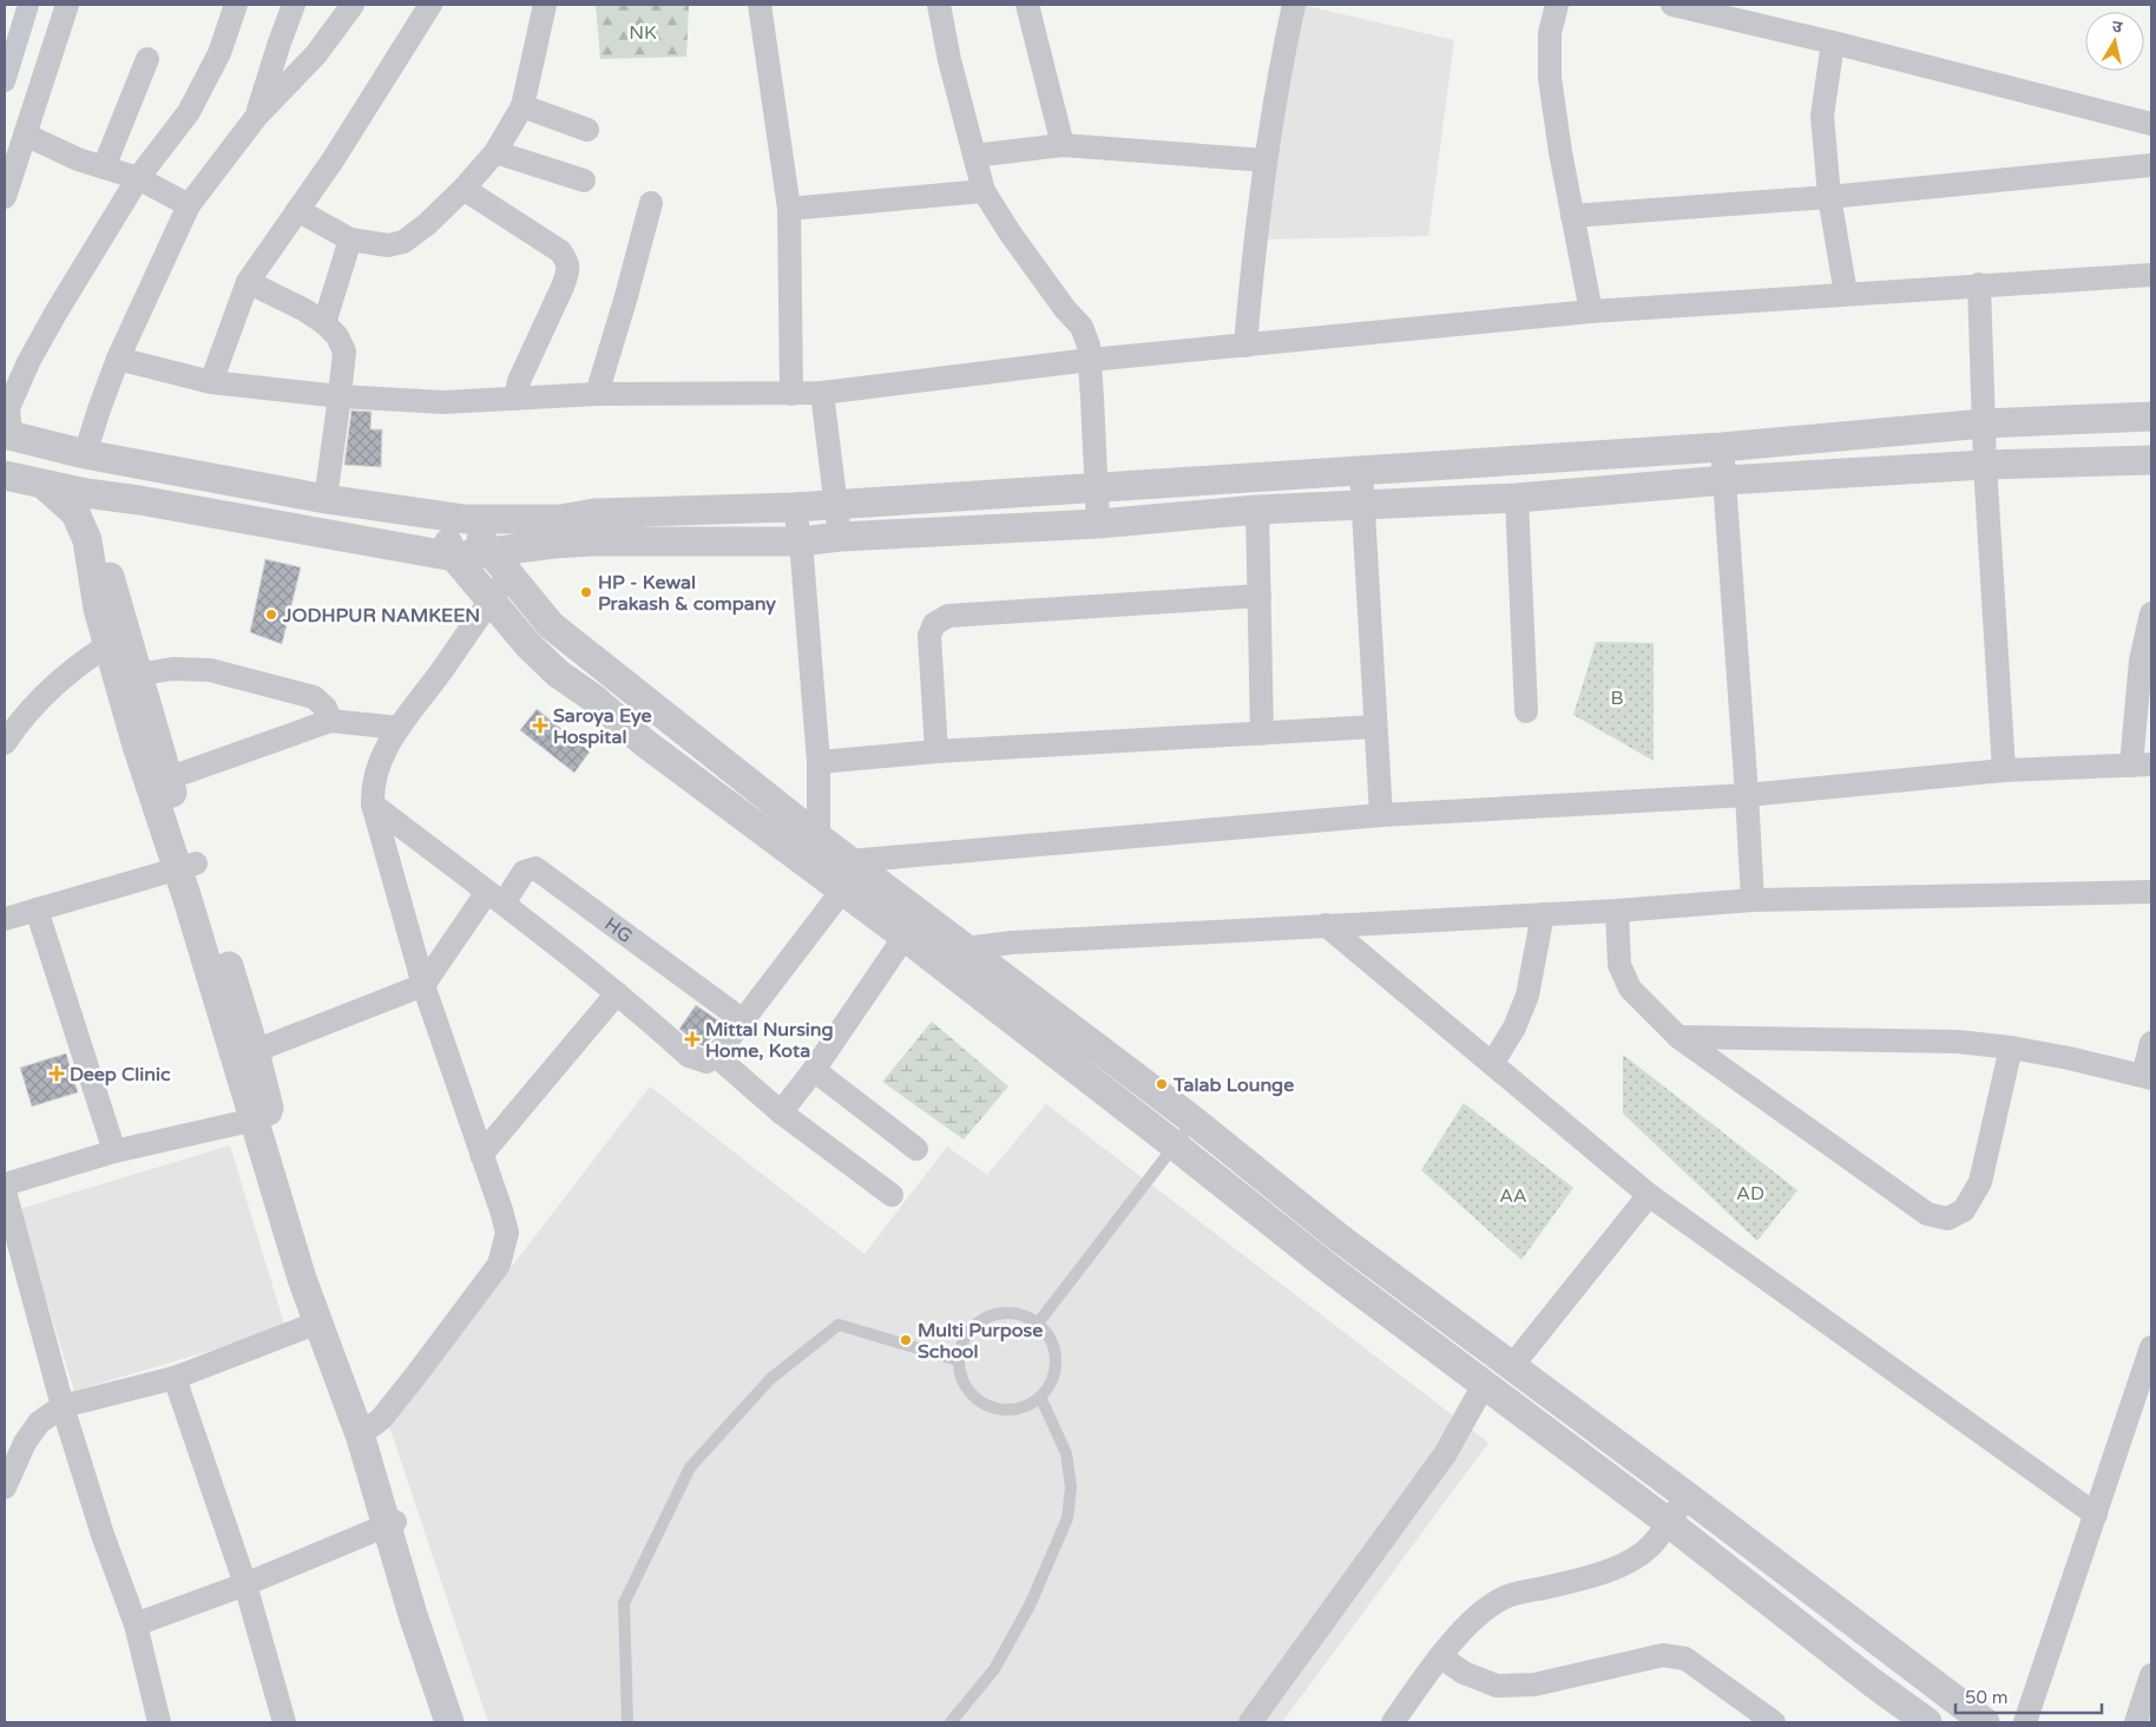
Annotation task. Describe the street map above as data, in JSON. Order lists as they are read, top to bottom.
{
  "streets": {
    "street": ["HG"]
  },
  "parks": [
    "NK",
    "B",
    "AD",
    "AA"
  ],
  "places": {
    "other": [
      "HP - Kewal Prakash & company",
      "JODHPUR NAMKEEN",
      "Talab Lounge",
      "Multi Purpose School"
    ],
    "health": ["Saroya Eye Hospital", "Mittal Nursing Home, Kota", "Deep Clinic"]
  },
  "scale_bar": "50 m",
  "north": "top"
}
